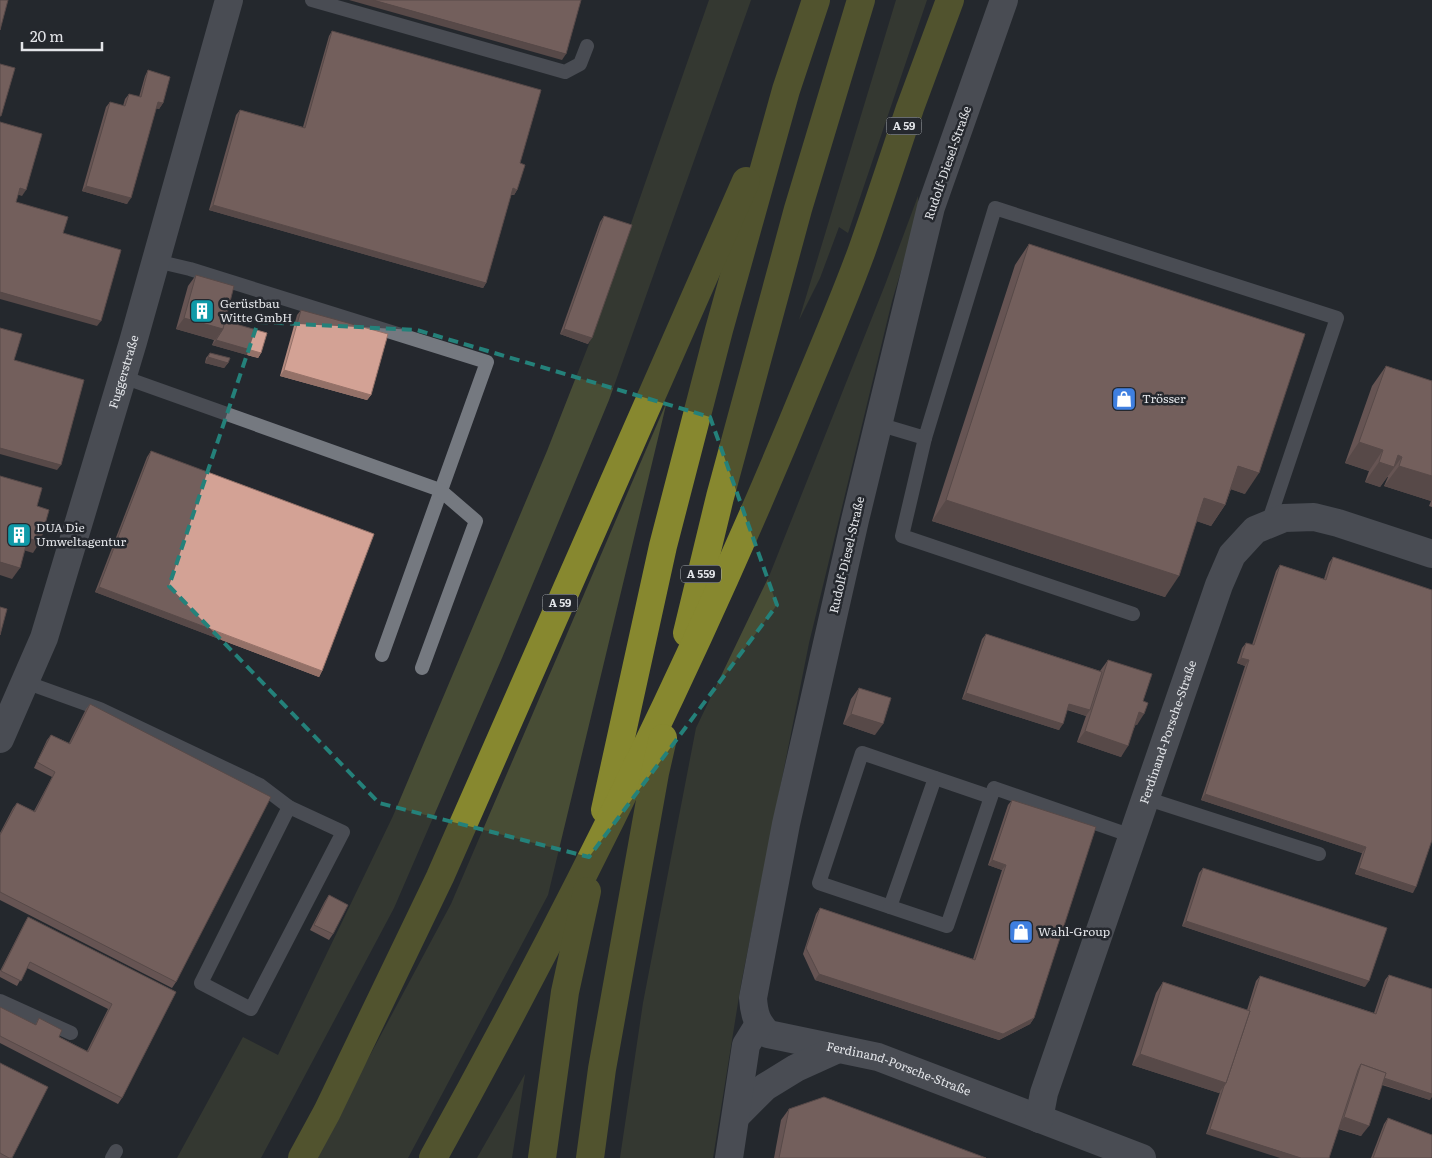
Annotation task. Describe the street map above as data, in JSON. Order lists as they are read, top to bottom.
{
  "streets": {
    "highway": ["A 59", "A 559"],
    "street": ["Rudolf-Diesel-Straße", "Fuggerstraße", "Ferdinand-Porsche-Straße"]
  },
  "crossings": [
    ["Rudolf-Diesel-Straße", "Ferdinand-Porsche-Straße"]
  ],
  "places": {
    "building": ["Gerüstbau Witte GmbH", "DUA Die Umweltagentur"],
    "shop": ["Trösser", "Wahl-Group"]
  },
  "scale_bar": "20 m"
}
